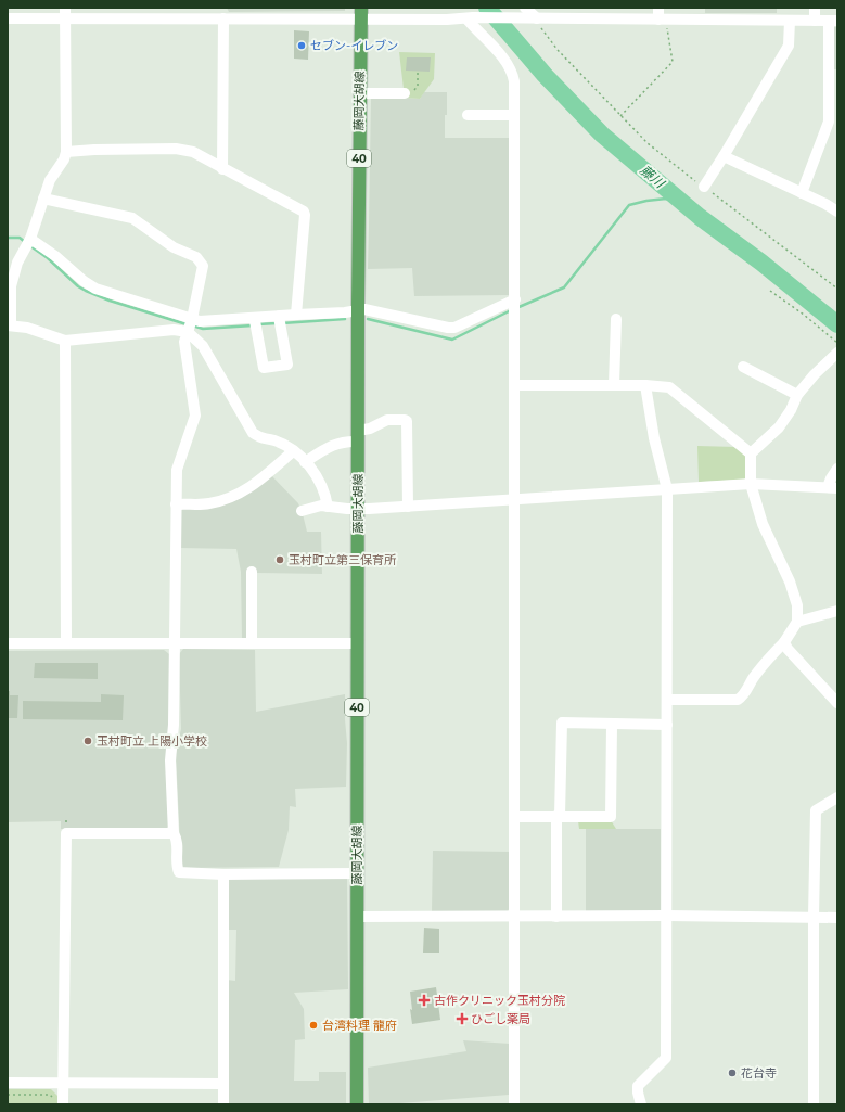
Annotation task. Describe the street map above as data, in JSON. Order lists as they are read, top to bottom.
{
  "streets": {
    "main road": ["藤岡大胡線", "40"]
  },
  "water": ["藤川"],
  "places": {
    "other": [
      "セブン-イレブン",
      "玉村町立第三保育所",
      "玉村町立 上陽小学校",
      "台湾料理 龍府",
      "花台寺"
    ],
    "health": ["古作クリニック玉村分院", "ひごし薬局"]
  }
}
